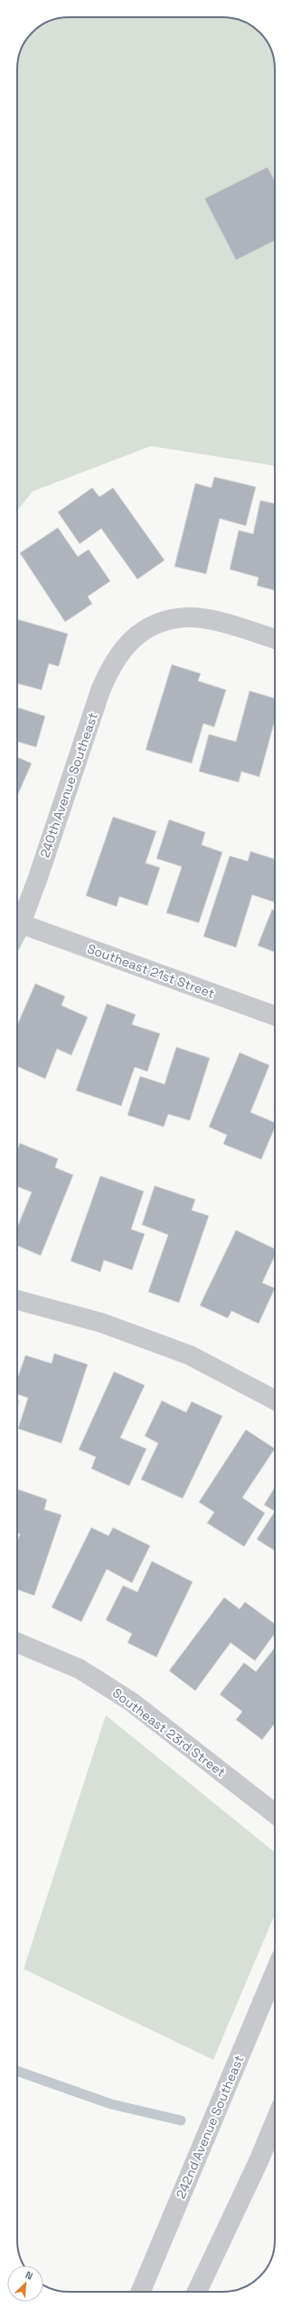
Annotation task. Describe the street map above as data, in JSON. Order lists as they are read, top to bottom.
{
  "streets": {
    "street": [
      "240th Avenue Southeast",
      "Southeast 21st Street",
      "Southeast 23rd Street",
      "242nd Avenue Southeast"
    ]
  },
  "crossings": [
    ["240th Avenue Southeast", "Southeast 21st Street"]
  ],
  "north": "top right"
}
